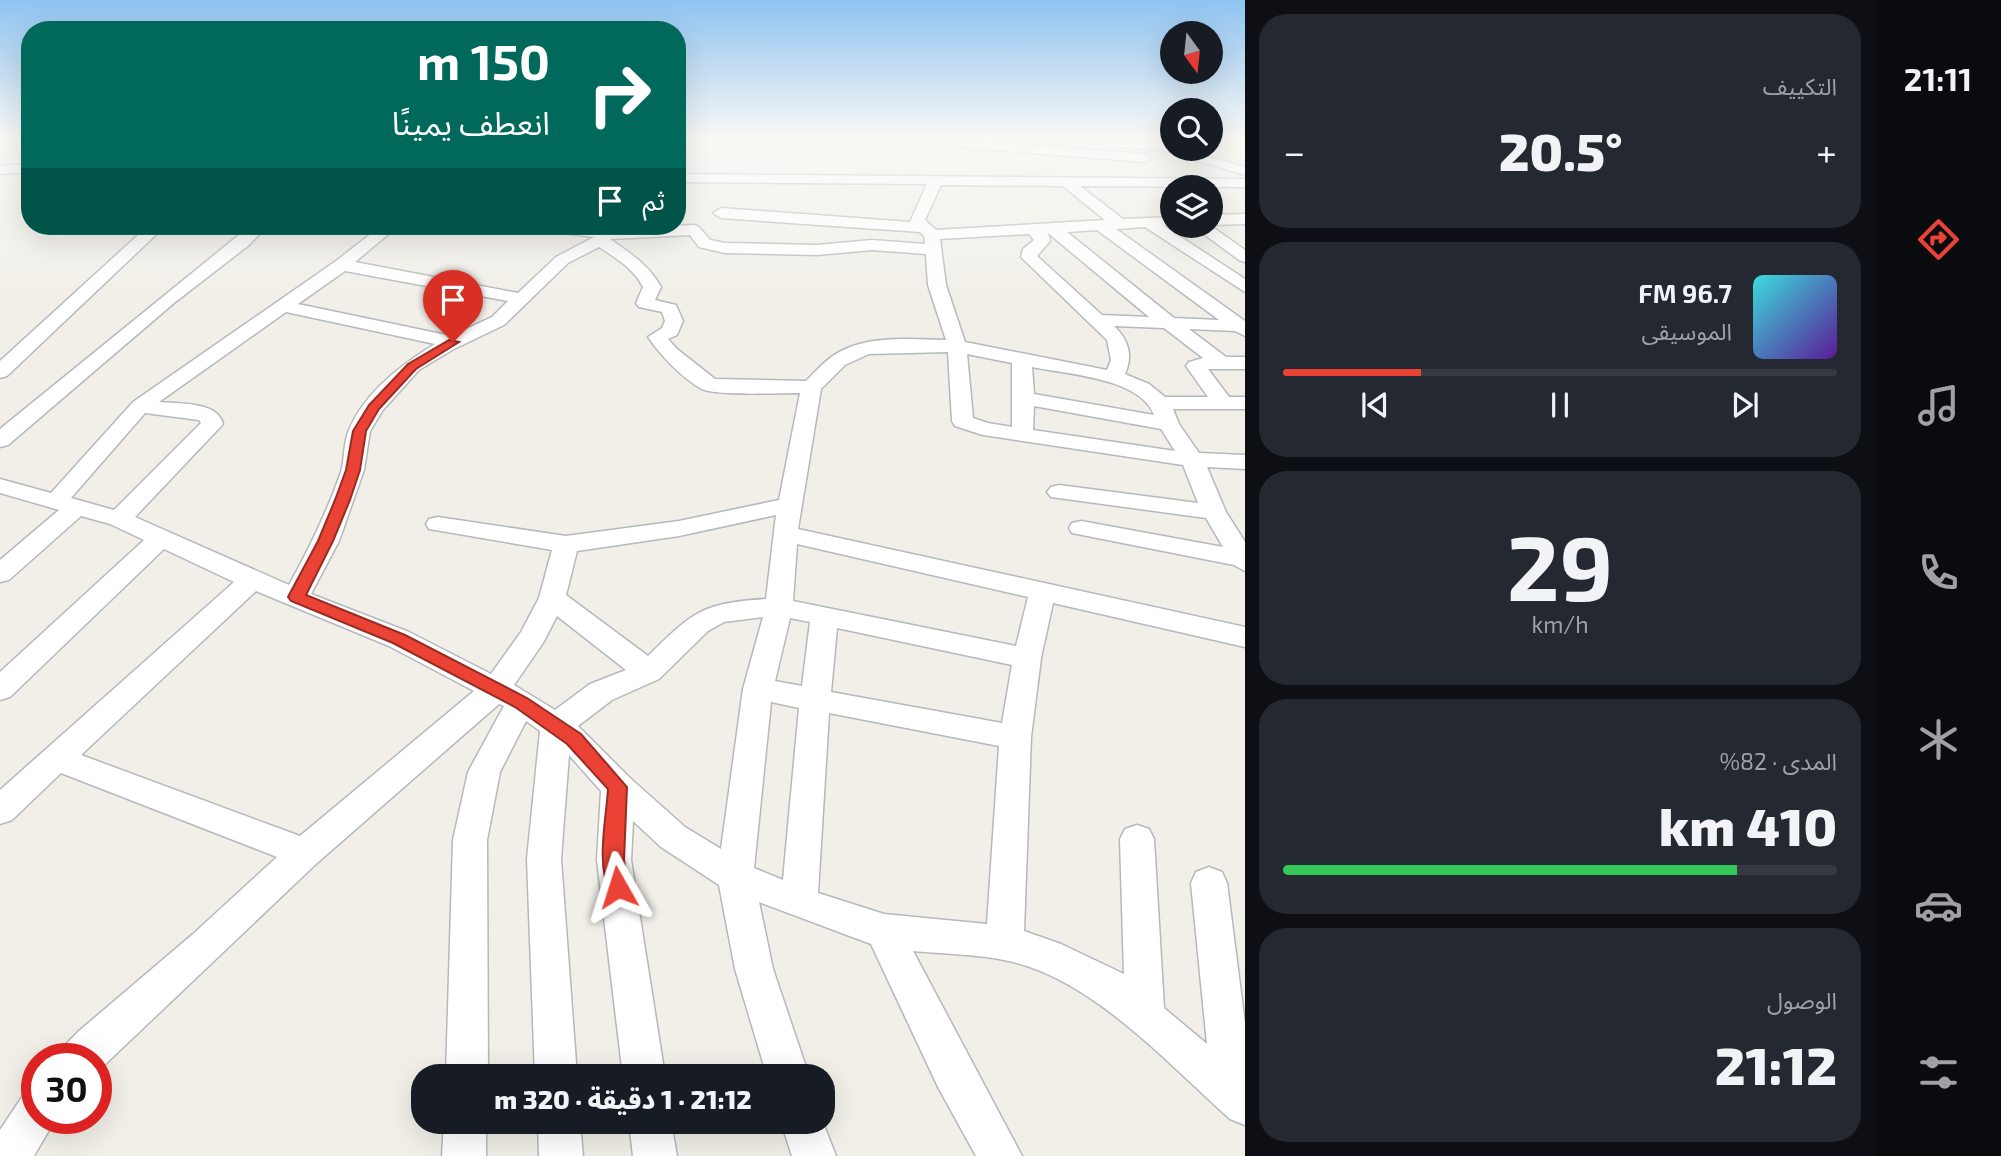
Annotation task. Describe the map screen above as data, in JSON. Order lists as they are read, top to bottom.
{
  "north": "bottom",
  "page": {
    "tabs": "21:11",
    "tile": [
      "التكييف",
      ["29", "km/h"],
      ["المدى · 82%", "410 km"],
      ["الوصول", "21:12"]
    ],
    "turn": ["150 m", "انعطف يمينًا"],
    "heat": ["−", "20.5°", "+"],
    "then": "ثم",
    "song": ["96.7 FM", "الموسيقى"],
    "limit": "30",
    "trip": "21:12 · 1 دقيقة · 320 m"
  }
}
